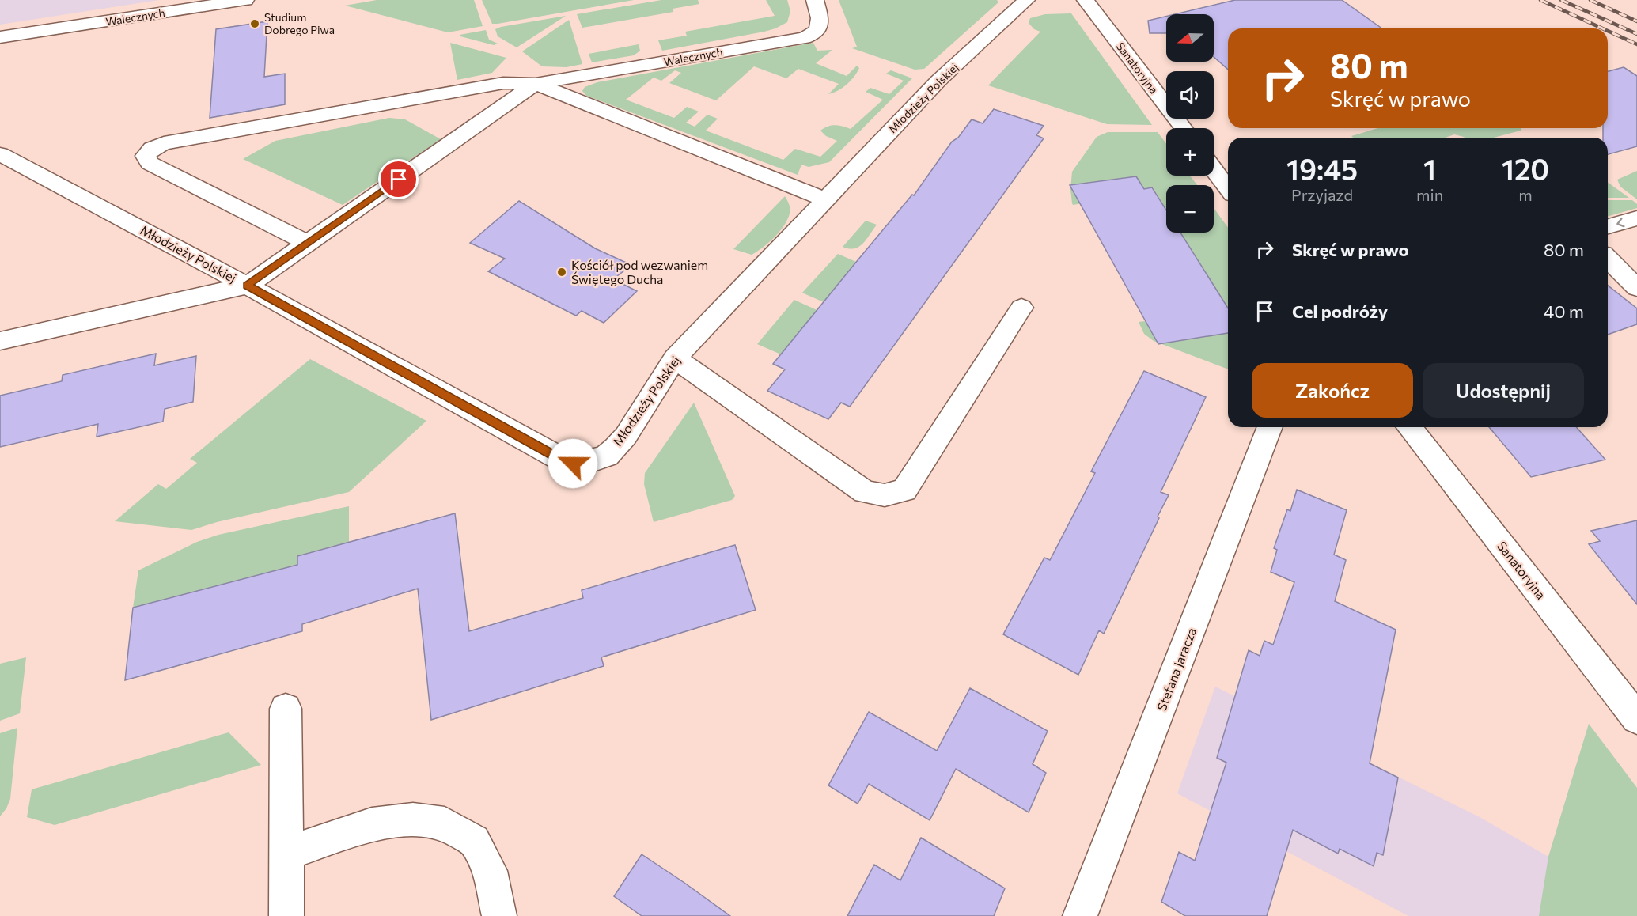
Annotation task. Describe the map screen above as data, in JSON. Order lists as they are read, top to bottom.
{
  "streets": {
    "street": [
      "Walecznych",
      "Sanatoryjna",
      "Młodzieży Polskiej",
      "Stefana Jaracza"
    ]
  },
  "places": ["Studium Dobrego Piwa", "Kościół pod wezwaniem Świętego Ducha"],
  "north": "left",
  "page": {
    "map_buttons": ["+", "−"],
    "turn": ["80 m", "Skręć w prawo"],
    "eta": [
      "19:45",
      "Przyjazd",
      "1",
      "min",
      "120",
      "m"
    ],
    "list": [
      {
        "name": "Skręć w prawo",
        "value": "80 m"
      },
      {
        "name": "Cel podróży",
        "value": "40 m"
      }
    ],
    "buttons": ["Zakończ", "Udostępnij"]
  }
}
